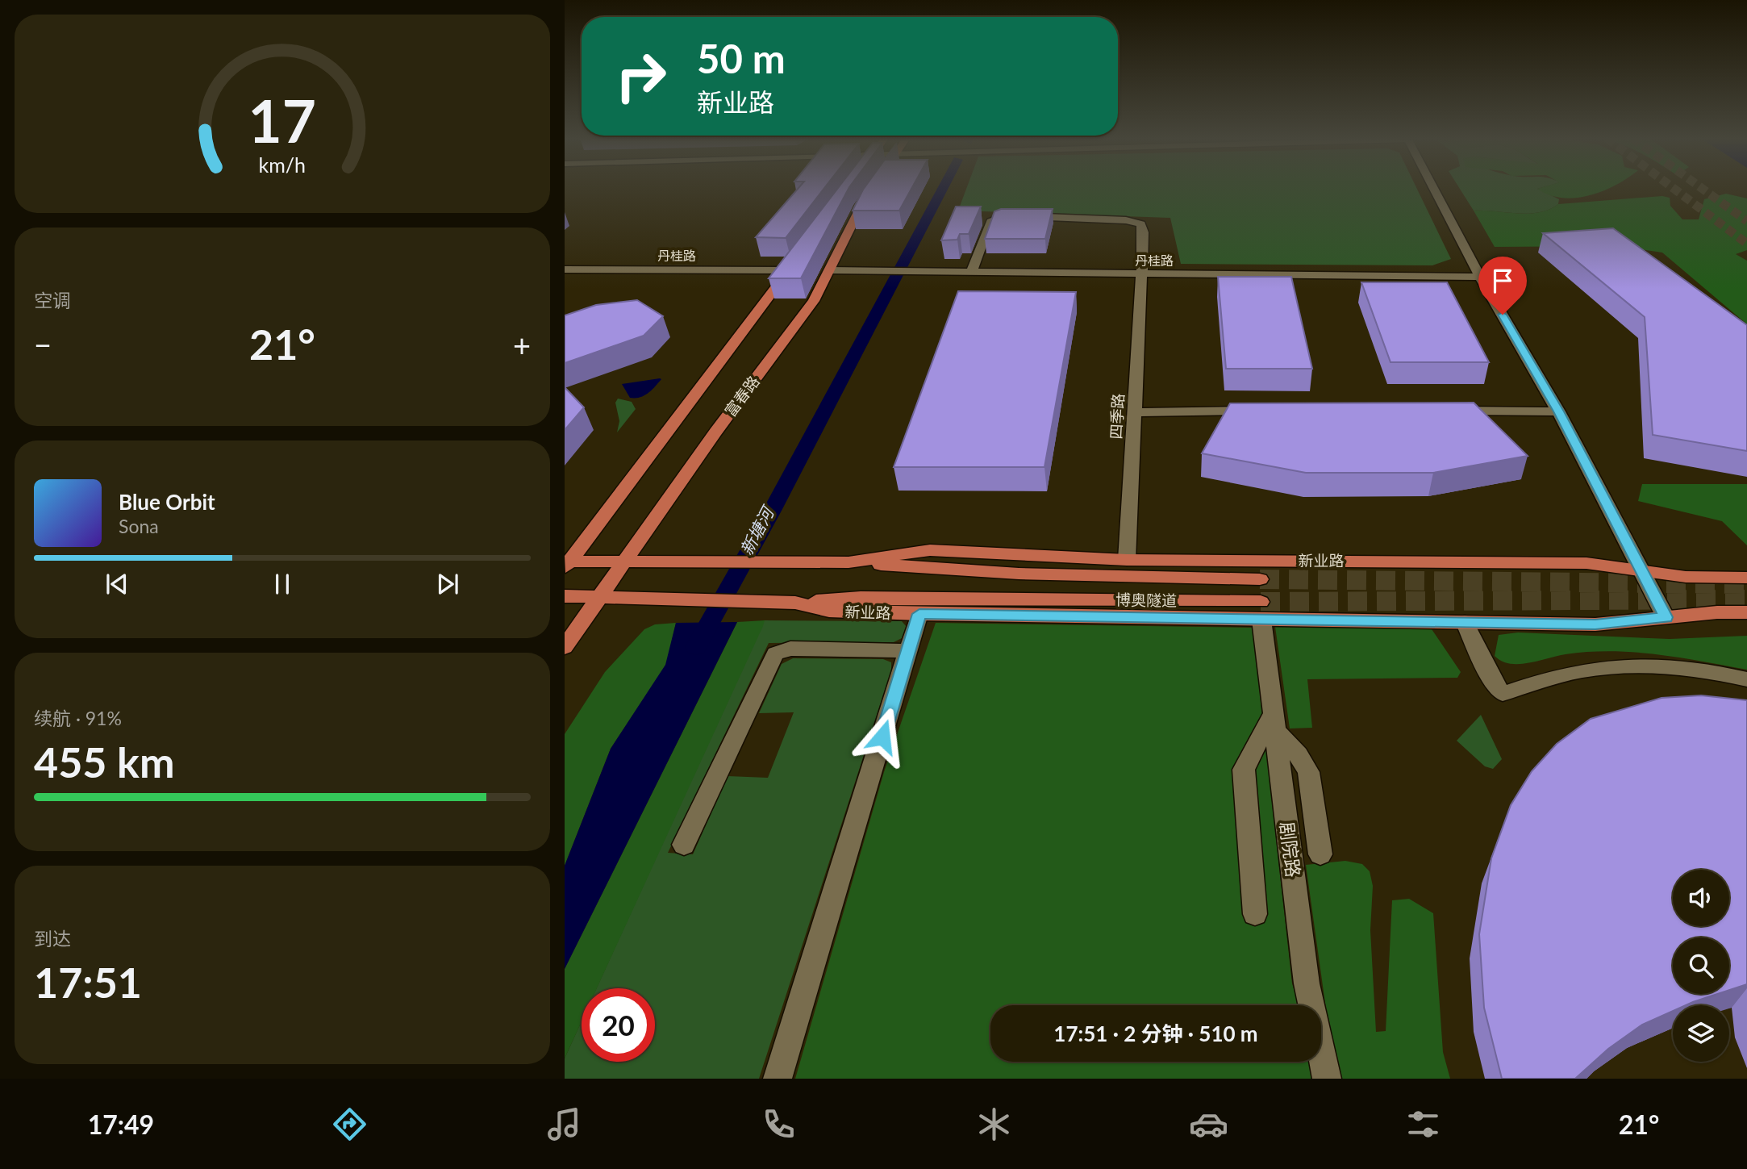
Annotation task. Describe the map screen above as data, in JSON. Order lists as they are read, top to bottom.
{
  "streets": {
    "main road": ["富春路", "新业路", "博奥隧道"],
    "street": ["丹桂路", "四季路", "剧院路"]
  },
  "crossings": [
    ["丹桂路", "富春路"],
    ["丹桂路", "四季路"],
    ["富春路", "新业路"],
    ["四季路", "新业路"],
    ["新业路", "博奥隧道"],
    ["新业路", "剧院路"],
    ["博奥隧道", "剧院路"]
  ],
  "water": ["新塘河"],
  "page": {
    "turn": ["50 m", "新业路"],
    "tile": [
      "空调",
      ["续航 · 91%", "455 km"],
      ["到达", "17:51"]
    ],
    "heat": ["−", "21°", "+"],
    "song": ["Blue Orbit", "Sona"],
    "limit": "20",
    "trip": "17:51 · 2 分钟 · 510 m",
    "tabs": ["17:49", "21°"],
    "gauge": ["17", "km/h"]
  }
}
